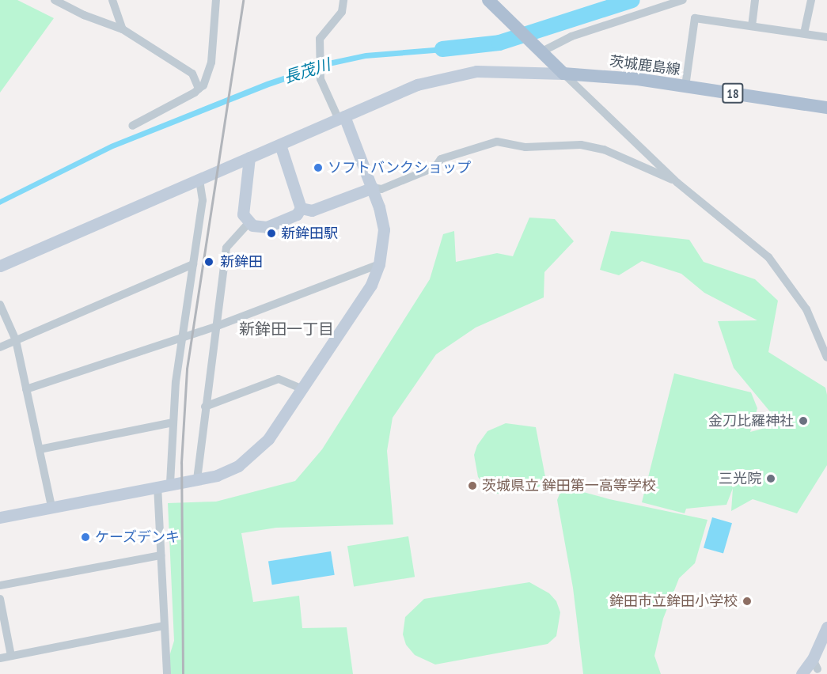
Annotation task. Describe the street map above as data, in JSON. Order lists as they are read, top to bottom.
{
  "streets": {
    "main road": ["茨城鹿島線", "18"]
  },
  "districts": ["新鉾田一丁目"],
  "water": ["長茂川"],
  "places": [
    "ソフトバンクショップ",
    "新鉾田駅",
    "新鉾田",
    "金刀比羅神社",
    "三光院",
    "茨城県立 鉾田第一高等学校",
    "ケーズデンキ",
    "鉾田市立鉾田小学校"
  ]
}
